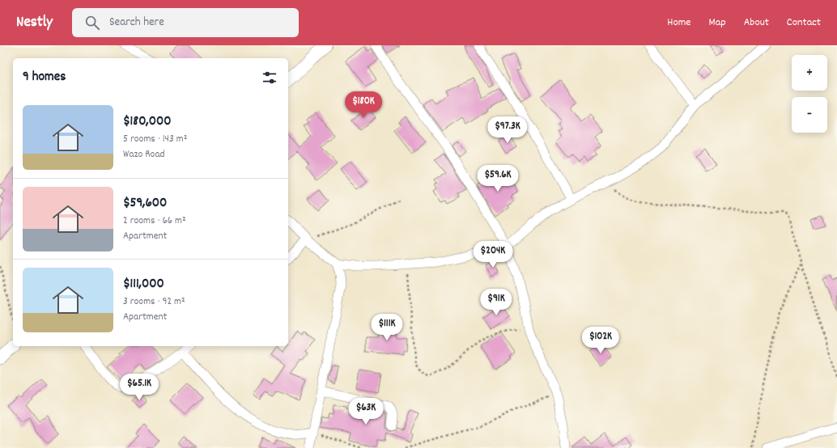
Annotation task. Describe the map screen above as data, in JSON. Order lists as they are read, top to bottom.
{
  "page": {
    "header": "Nestly",
    "search": "Search here",
    "nav": [
      "Home",
      "Map",
      "About",
      "Contact"
    ],
    "map_buttons": ["+", "−"],
    "heading": "9 homes",
    "price": [
      "$180K",
      "$97.3K",
      "$59.6K",
      "$204K",
      "$91K",
      "$111K",
      "$102K",
      "$65.1K",
      "$63K"
    ],
    "list": [
      {
        "name": "$180,000",
        "note": "5 rooms · 143 m² · Wazo Road"
      },
      {
        "name": "$59,600",
        "note": "2 rooms · 66 m² · Apartment"
      },
      {
        "name": "$111,000",
        "note": "3 rooms · 92 m² · Apartment"
      }
    ]
  }
}
